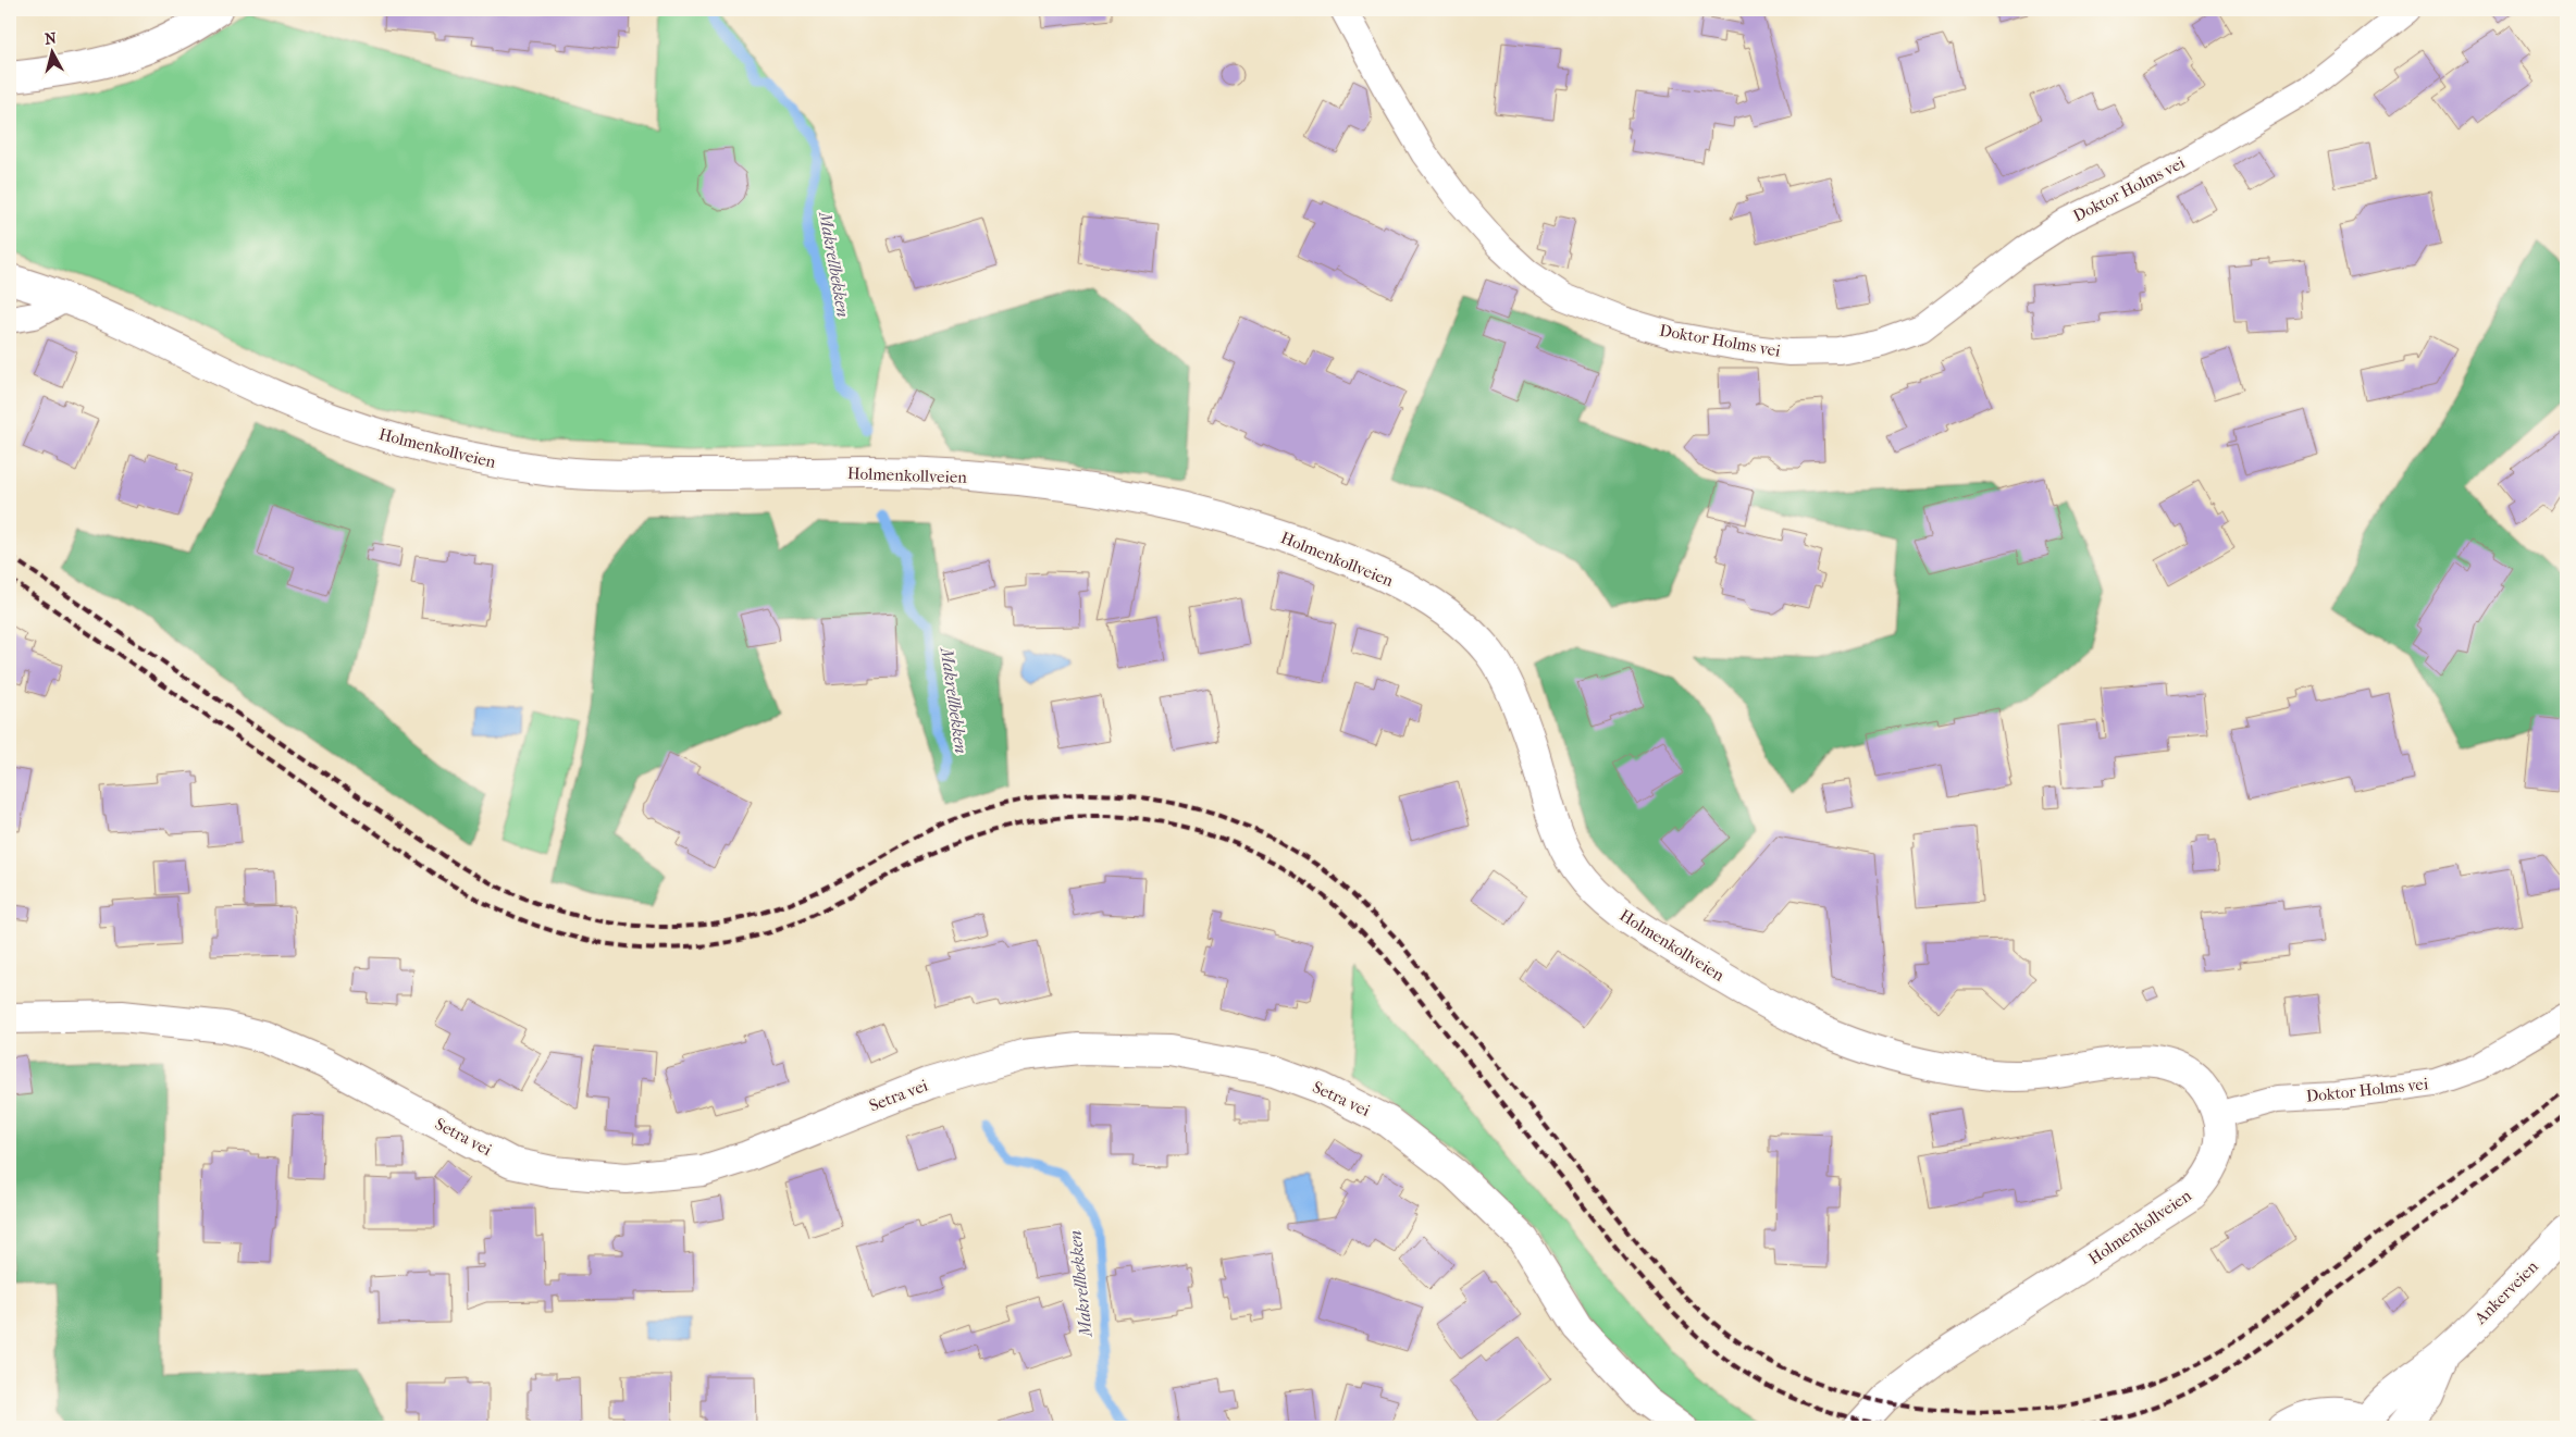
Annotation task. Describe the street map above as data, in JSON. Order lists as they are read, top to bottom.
{
  "streets": {
    "main road": ["Holmenkollveien", "Setra vei", "Ankerveien"],
    "street": ["Doktor Holms vei"]
  },
  "crossings": [
    ["Doktor Holms vei", "Holmenkollveien"]
  ],
  "water": ["Makrellbekken"],
  "north": "top"
}
